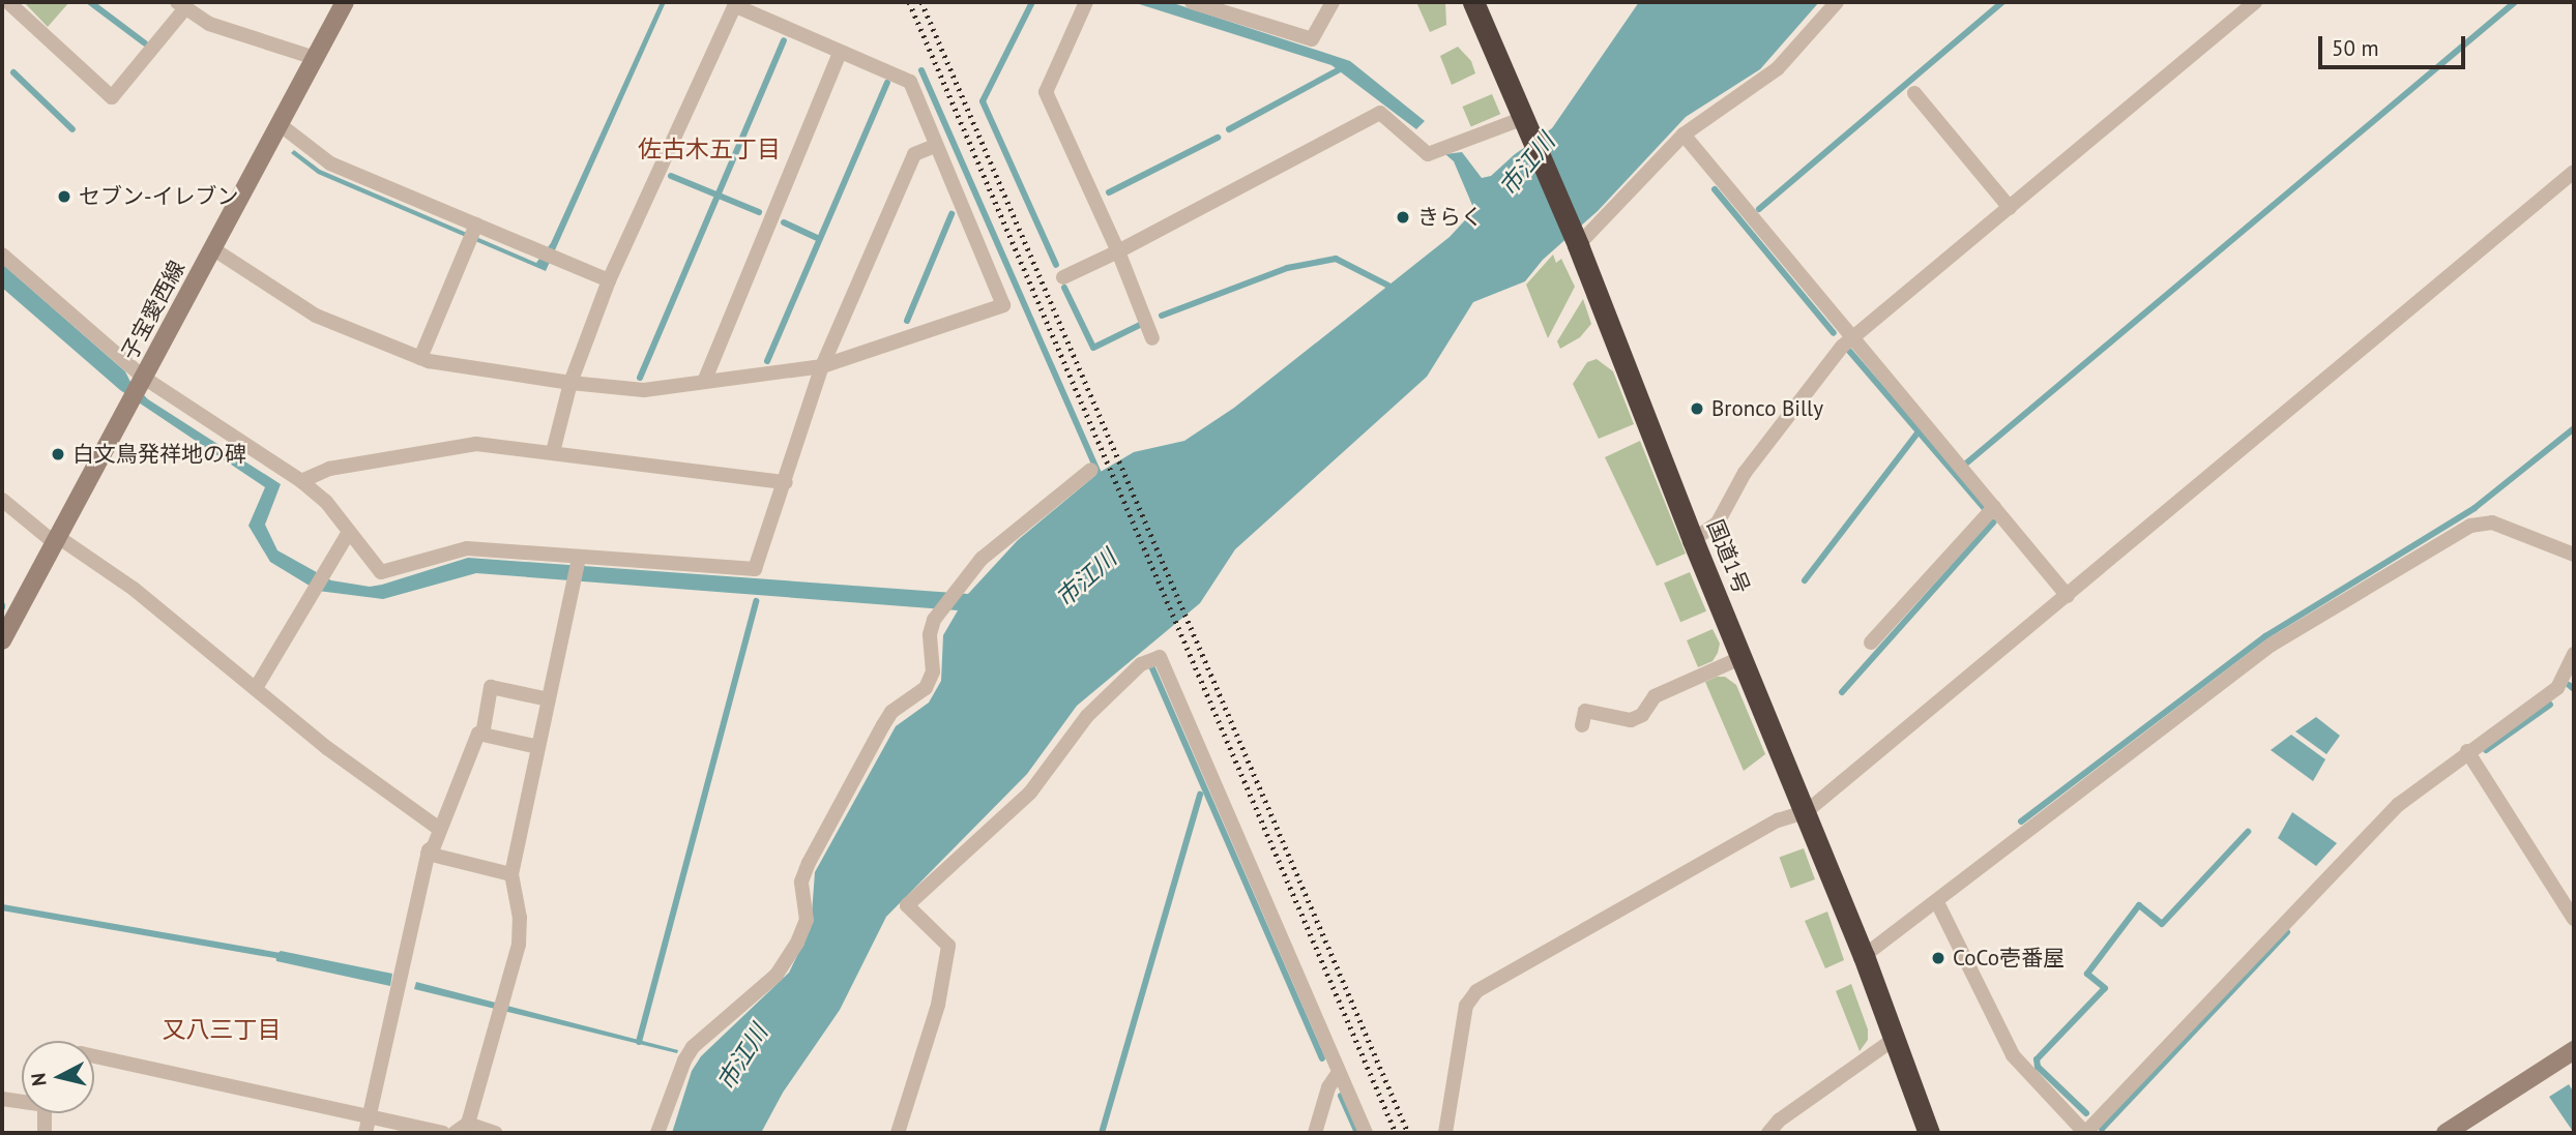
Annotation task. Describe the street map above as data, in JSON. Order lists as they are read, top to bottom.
{
  "streets": {
    "highway": ["国道1号"],
    "main road": ["子宝愛西線"]
  },
  "districts": ["佐古木五丁目", "又八三丁目"],
  "water": ["市江川"],
  "places": [
    "セブン-イレブン",
    "きらく",
    "Bronco Billy",
    "白文鳥発祥地の碑",
    "CoCo壱番屋"
  ],
  "scale_bar": "50 m",
  "north": "left"
}
